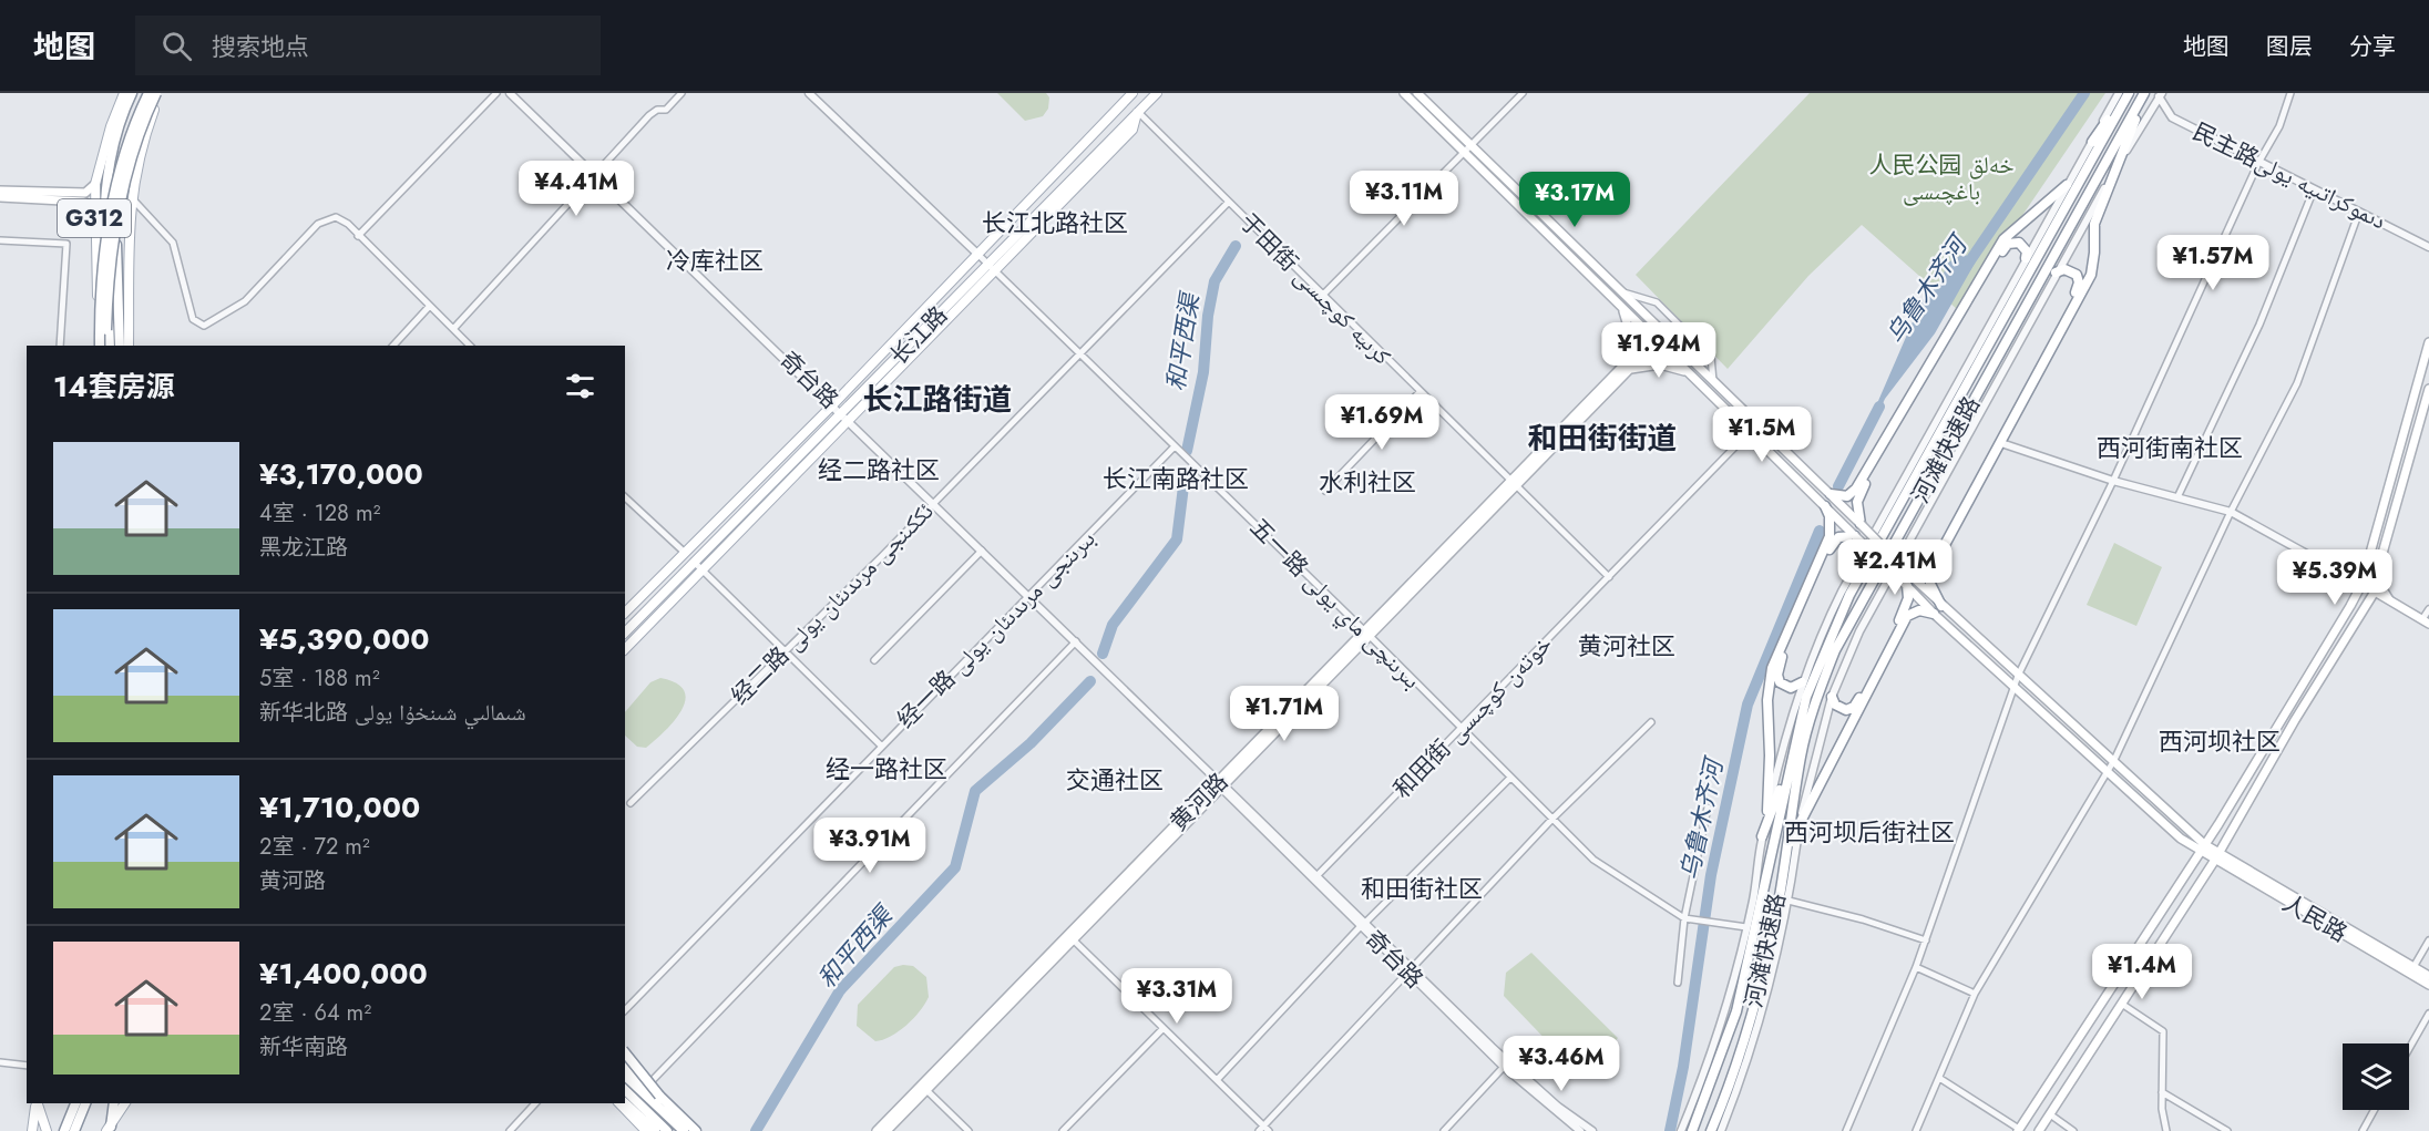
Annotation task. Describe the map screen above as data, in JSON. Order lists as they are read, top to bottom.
{
  "streets": {
    "highway": ["河滩快速路"],
    "main road": [
      "G312",
      "长江路",
      "黄河路",
      "人民路"
    ],
    "street": [
      "民主路دىموكراتىيە يولى",
      "于田街 كرىيە كوچىسى",
      "奇台路",
      "经二路 ئككىنجى مرىدىئان يولى",
      "五一路 بىرىنچى ماي يولى",
      "经一路 بىرىنجى مرىدىئان يولى",
      "和田街 خوتەن كوچىسى"
    ]
  },
  "crossings": [
    ["于田街 كرىيە كوچىسى", "长江路"],
    ["于田街 كرىيە كوچىسى", "经二路 ئككىنجى مرىدىئان يولى"],
    ["于田街 كرىيە كوچىسى", "和田街 خوتەن كوچىسى"],
    ["于田街 كرىيە كوچىسى", "黄河路"],
    ["长江路", "奇台路"],
    ["长江路", "五一路 بىرىنچى ماي يولى"],
    ["奇台路", "经二路 ئككىنجى مرىدىئان يولى"],
    ["奇台路", "经一路 بىرىنجى مرىدىئان يولى"],
    ["奇台路", "和田街 خوتەن كوچىسى"],
    ["奇台路", "黄河路"],
    ["经二路 ئككىنجى مرىدىئان يولى", "五一路 بىرىنچى ماي يولى"],
    ["五一路 بىرىنچى ماي يولى", "经一路 بىرىنجى مرىدىئان يولى"],
    ["五一路 بىرىنچى ماي يولى", "和田街 خوتەن كوچىسى"],
    ["五一路 بىرىنچى ماي يولى", "黄河路"]
  ],
  "districts": [
    "长江北路社区",
    "冷库社区",
    "长江路街道",
    "和田街街道",
    "西河街南社区",
    "经二路社区",
    "长江南路社区",
    "水利社区",
    "黄河社区",
    "西河坝社区",
    "经一路社区",
    "交通社区",
    "西河坝后街社区",
    "和田街社区"
  ],
  "water": ["乌鲁木齐河", "和平西渠"],
  "parks": ["人民公园 خەلق باغچىسى"],
  "page": {
    "header": "地图",
    "search": "搜索地点",
    "nav": ["地图", "图层", "分享"],
    "price": [
      "¥4.41M",
      "¥3.11M",
      "¥3.17M",
      "¥1.57M",
      "¥1.94M",
      "¥1.69M",
      "¥1.5M",
      "¥2.41M",
      "¥5.39M",
      "¥1.71M",
      "¥3.91M",
      "¥1.4M",
      "¥3.31M",
      "¥3.46M"
    ],
    "heading": "14套房源",
    "list": [
      {
        "name": "¥3,170,000",
        "note": "4室 · 128 m² · 黑龙江路"
      },
      {
        "name": "¥5,390,000",
        "note": "5室 · 188 m² · 新华北路 شىمالىي شىنخۇا يولى"
      },
      {
        "name": "¥1,710,000",
        "note": "2室 · 72 m² · 黄河路"
      },
      {
        "name": "¥1,400,000",
        "note": "2室 · 64 m² · 新华南路"
      }
    ]
  }
}
